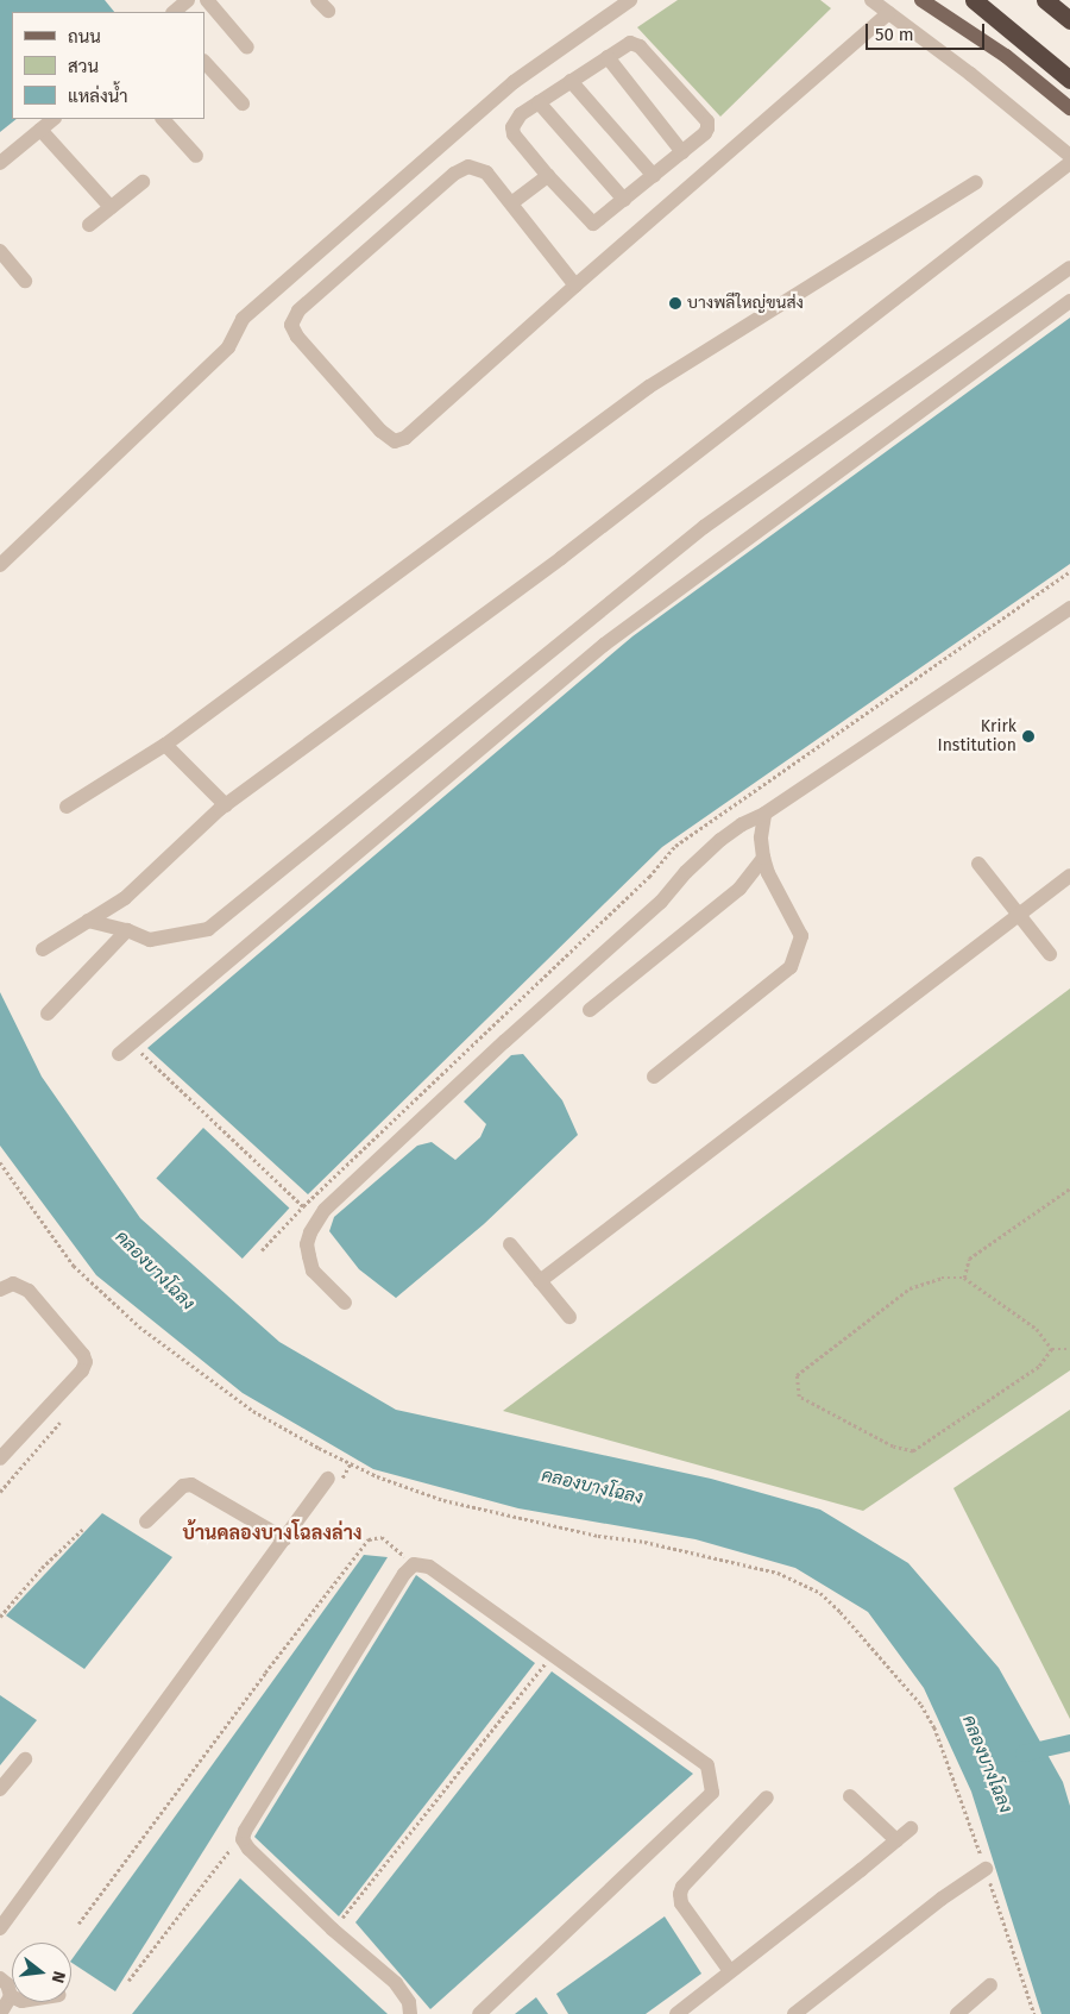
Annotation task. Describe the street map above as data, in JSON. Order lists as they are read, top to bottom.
{
  "districts": ["บ้านคลองบางโฉลงล่าง"],
  "water": ["คลองบางโฉลง"],
  "places": ["บางพลีใหญ่ขนส่ง", "Krirk Institution"],
  "legend": ["ถนน", "สวน", "แหล่งน้ำ"],
  "scale_bar": "50 m",
  "north": "right"
}
